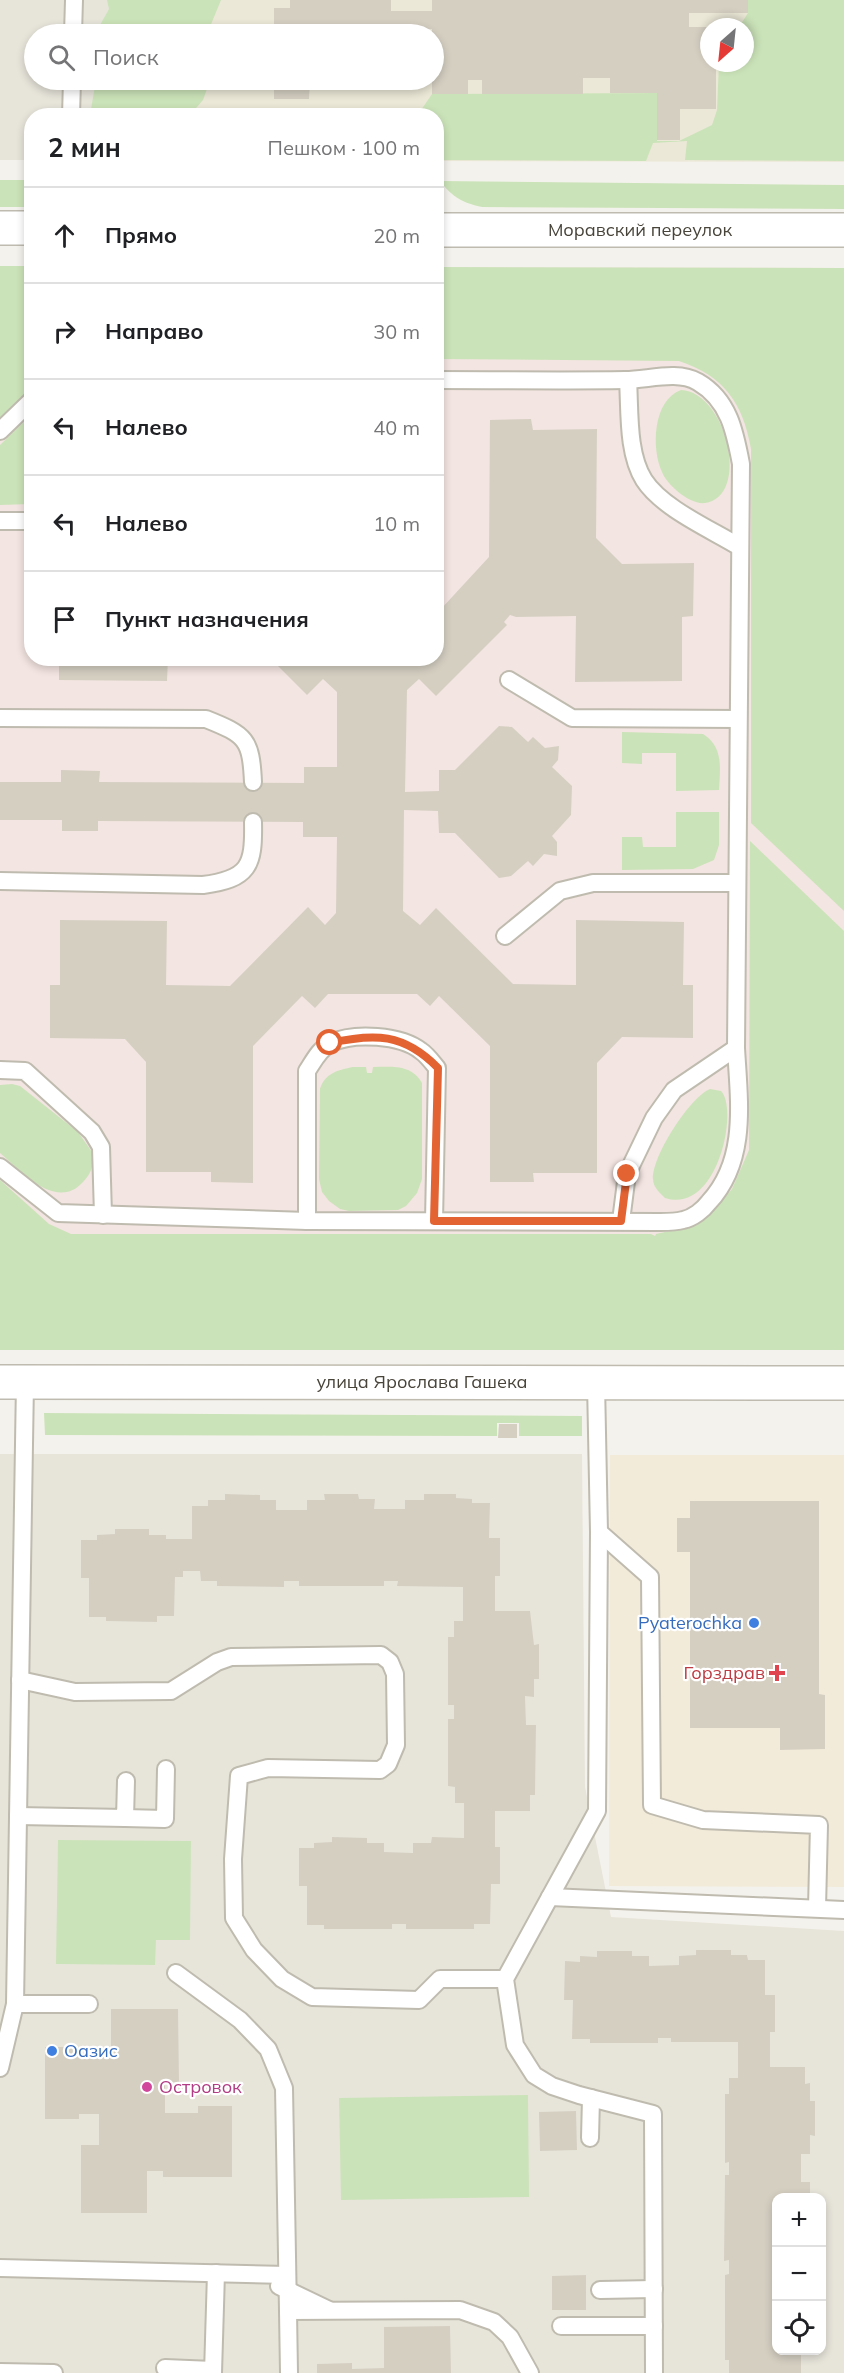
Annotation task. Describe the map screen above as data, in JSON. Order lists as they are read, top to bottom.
{
  "streets": {
    "street": ["Моравский переулок", "улица Ярослава Гашека"]
  },
  "places": {
    "other": ["Pyaterochka", "Оазис", "Островок"],
    "health": ["Горздрав"]
  },
  "north": "bottom left",
  "page": {
    "search": "Поиск",
    "heading": ["2 мин", "Пешком · 100 m"],
    "list": [
      ["Прямо", "20 m"],
      ["Направо", "30 m"],
      ["Налево", "40 m"],
      ["Налево", "10 m"],
      "Пункт назначения"
    ],
    "map_buttons": ["+", "−"]
  }
}
